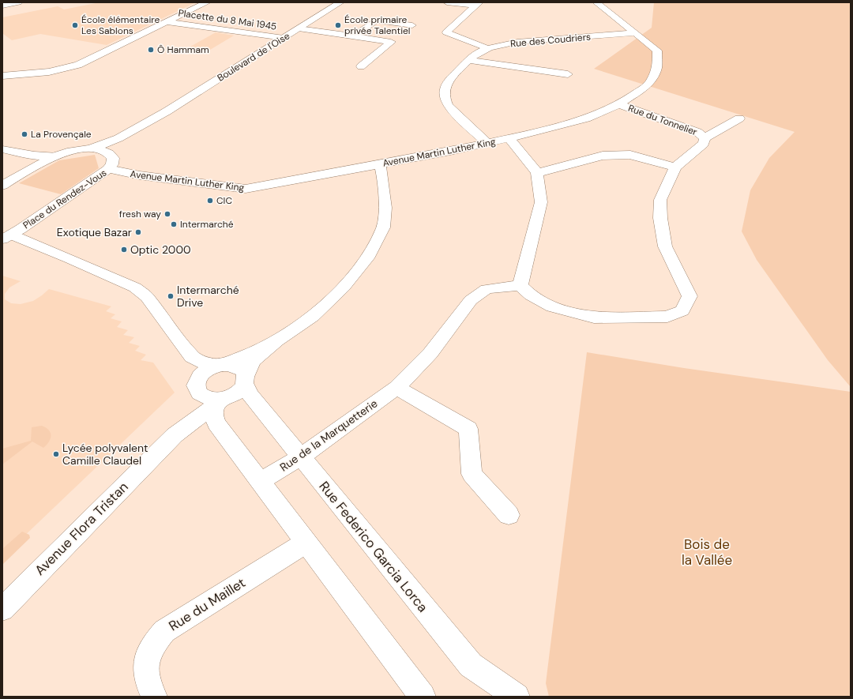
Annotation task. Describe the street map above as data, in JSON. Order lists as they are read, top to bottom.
{
  "streets": {
    "street": [
      "Placette du 8 Mai 1945",
      "Rue des Coudriers",
      "Boulevard de l'Oise",
      "Rue du Tonnelier",
      "Avenue Martin Luther King",
      "Place du Rendez-Vous",
      "Rue de la Marquetterie",
      "Avenue Flora Tristan",
      "Rue Federico Garcia Lorca",
      "Rue du Maillet"
    ]
  },
  "crossings": [
    ["Placette du 8 Mai 1945", "Boulevard de l'Oise"],
    ["Rue des Coudriers", "Avenue Martin Luther King"],
    ["Boulevard de l'Oise", "Place du Rendez-Vous"],
    ["Rue du Tonnelier", "Avenue Martin Luther King"],
    ["Rue du Tonnelier", "Rue de la Marquetterie"],
    ["Avenue Martin Luther King", "Place du Rendez-Vous"],
    ["Rue de la Marquetterie", "Rue Federico Garcia Lorca"],
    ["Avenue Flora Tristan", "Rue Federico Garcia Lorca"]
  ],
  "parks": ["Bois de la Vallée"],
  "places": [
    "École élémentaire Les Sablons",
    "École primaire privée Talentiel",
    "Ô Hammam",
    "La Provençale",
    "CIC",
    "fresh way",
    "Intermarché",
    "Exotique Bazar",
    "Optic 2000",
    "Intermarché Drive",
    "Lycée polyvalent Camille Claudel"
  ]
}
